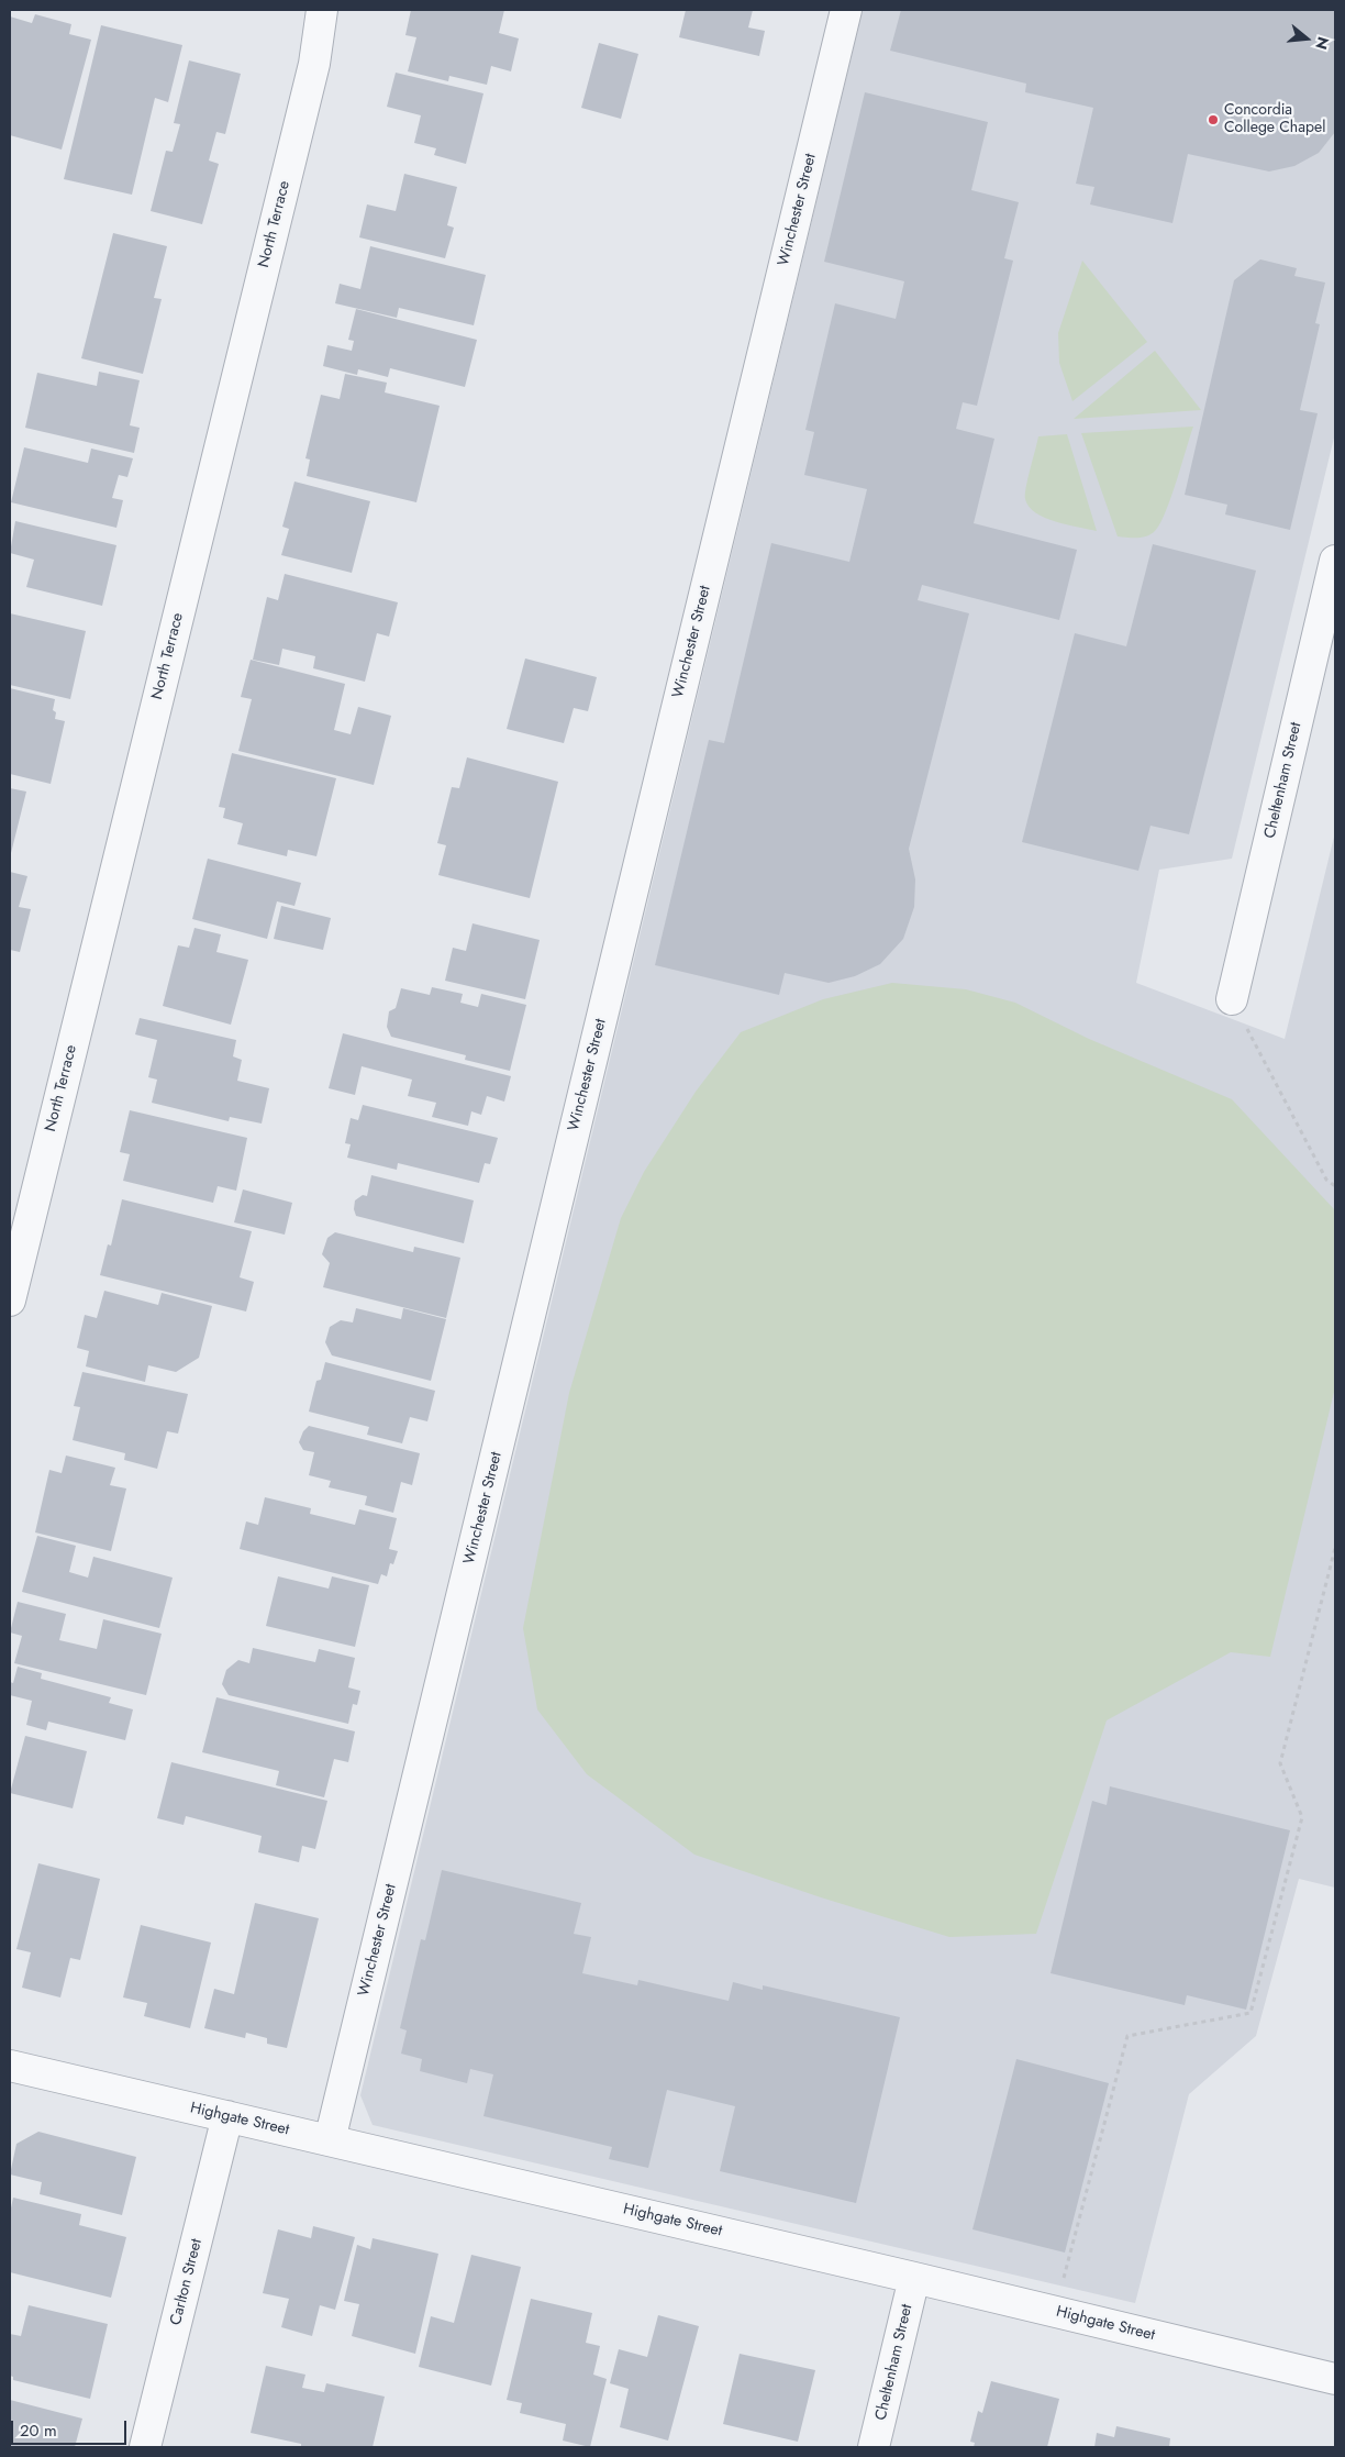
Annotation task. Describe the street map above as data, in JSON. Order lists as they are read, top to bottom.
{
  "streets": {
    "street": [
      "Winchester Street",
      "North Terrace",
      "Cheltenham Street",
      "Highgate Street",
      "Carlton Street"
    ]
  },
  "crossings": [
    ["Winchester Street", "Highgate Street"],
    ["Cheltenham Street", "Highgate Street"],
    ["Highgate Street", "Carlton Street"]
  ],
  "places": ["Concordia College Chapel"],
  "scale_bar": "20 m",
  "north": "right"
}
